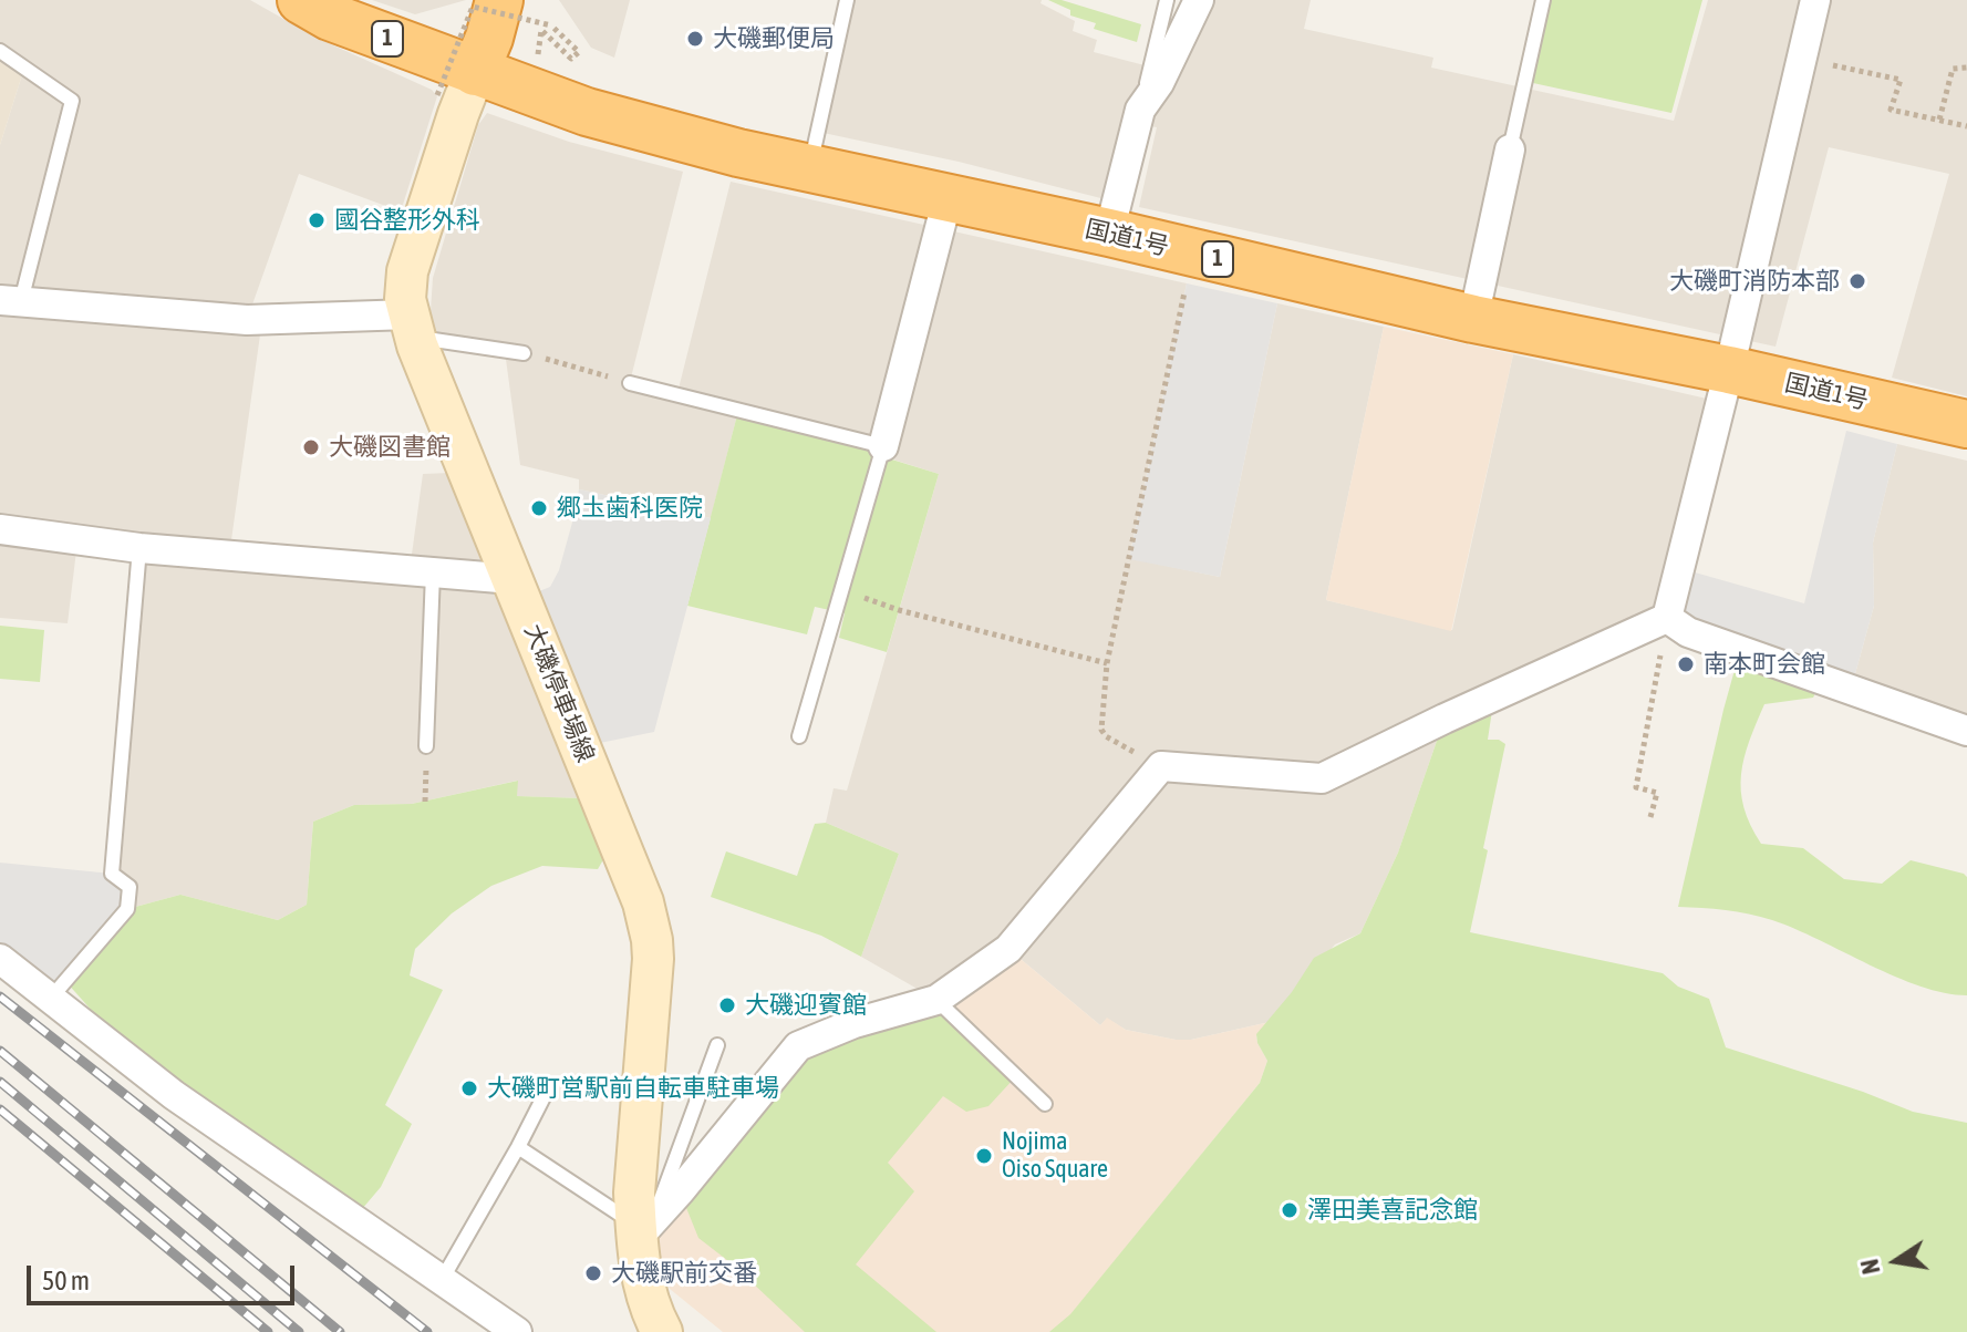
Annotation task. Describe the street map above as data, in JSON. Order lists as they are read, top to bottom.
{
  "streets": {
    "highway": ["1", "国道1号"],
    "main road": ["大磯停車場線"]
  },
  "crossings": [
    ["国道1号", "大磯停車場線"]
  ],
  "places": [
    "大磯郵便局",
    "國谷整形外科",
    "大磯町消防本部",
    "大磯図書館",
    "郷圡歯科医院",
    "南本町会館",
    "大磯迎賓館",
    "大磯町営駅前自転車駐車場",
    "Nojima Oiso Square",
    "澤田美喜記念館",
    "大磯駅前交番"
  ],
  "scale_bar": "50 m",
  "north": "left"
}
